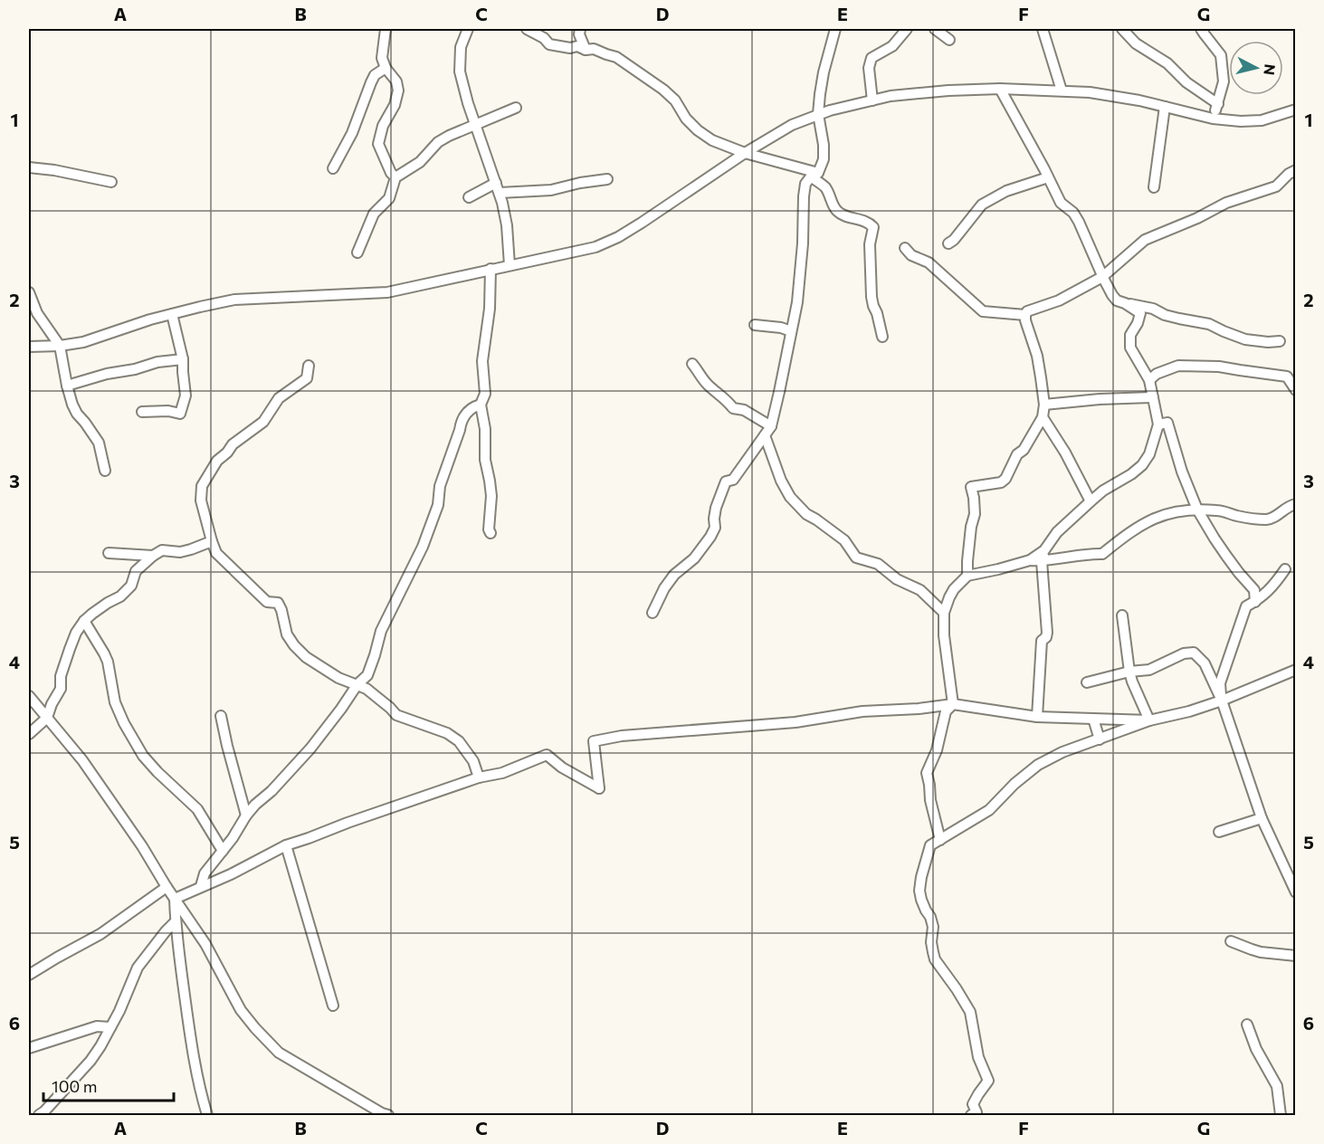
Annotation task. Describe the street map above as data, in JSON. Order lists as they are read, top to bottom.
{
  "scale_bar": "100 m",
  "north": "right",
  "grid": {
    "columns": [
      "A",
      "B",
      "C",
      "D",
      "E",
      "F",
      "G"
    ],
    "rows": [
      "1",
      "2",
      "3",
      "4",
      "5",
      "6"
    ]
  }
}
